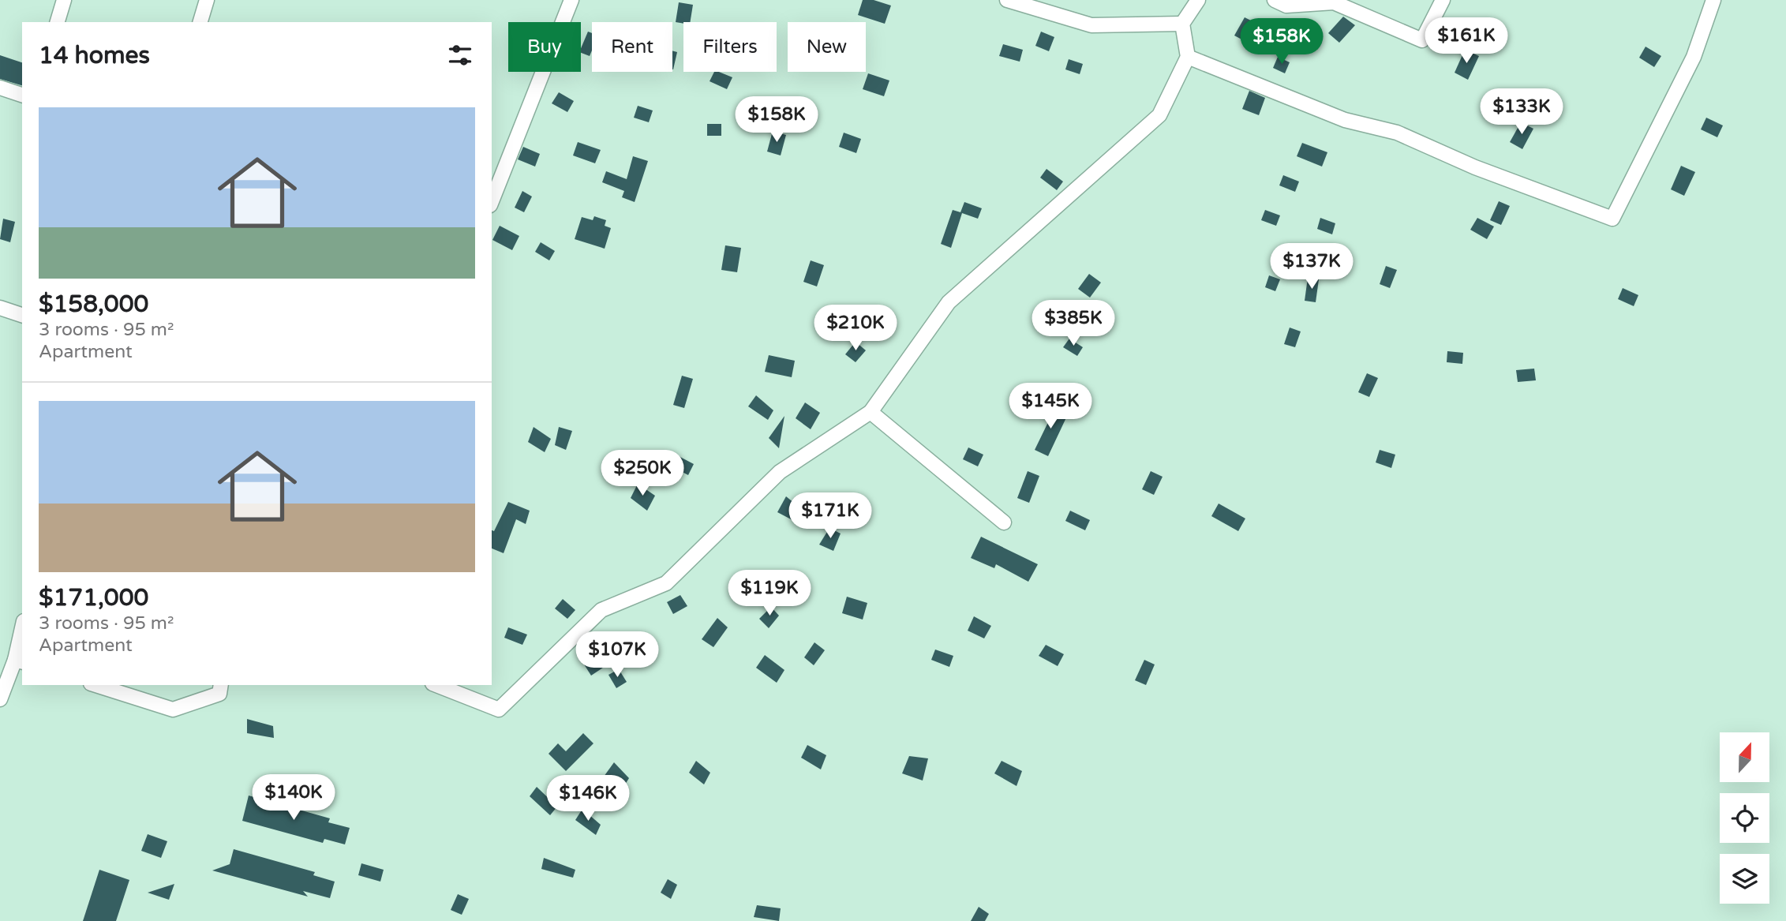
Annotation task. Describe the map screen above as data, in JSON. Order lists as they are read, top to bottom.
{
  "north": "top",
  "page": {
    "price": [
      "$161K",
      "$158K",
      "$133K",
      "$158K",
      "$137K",
      "$385K",
      "$210K",
      "$145K",
      "$250K",
      "$171K",
      "$119K",
      "$107K",
      "$140K",
      "$146K"
    ],
    "chip": [
      "Buy",
      "Rent",
      "Filters",
      "New"
    ],
    "heading": "14 homes",
    "list": [
      {
        "name": "$158,000",
        "note": "3 rooms · 95 m² · Apartment"
      },
      {
        "name": "$171,000",
        "note": "3 rooms · 95 m² · Apartment"
      }
    ]
  }
}
